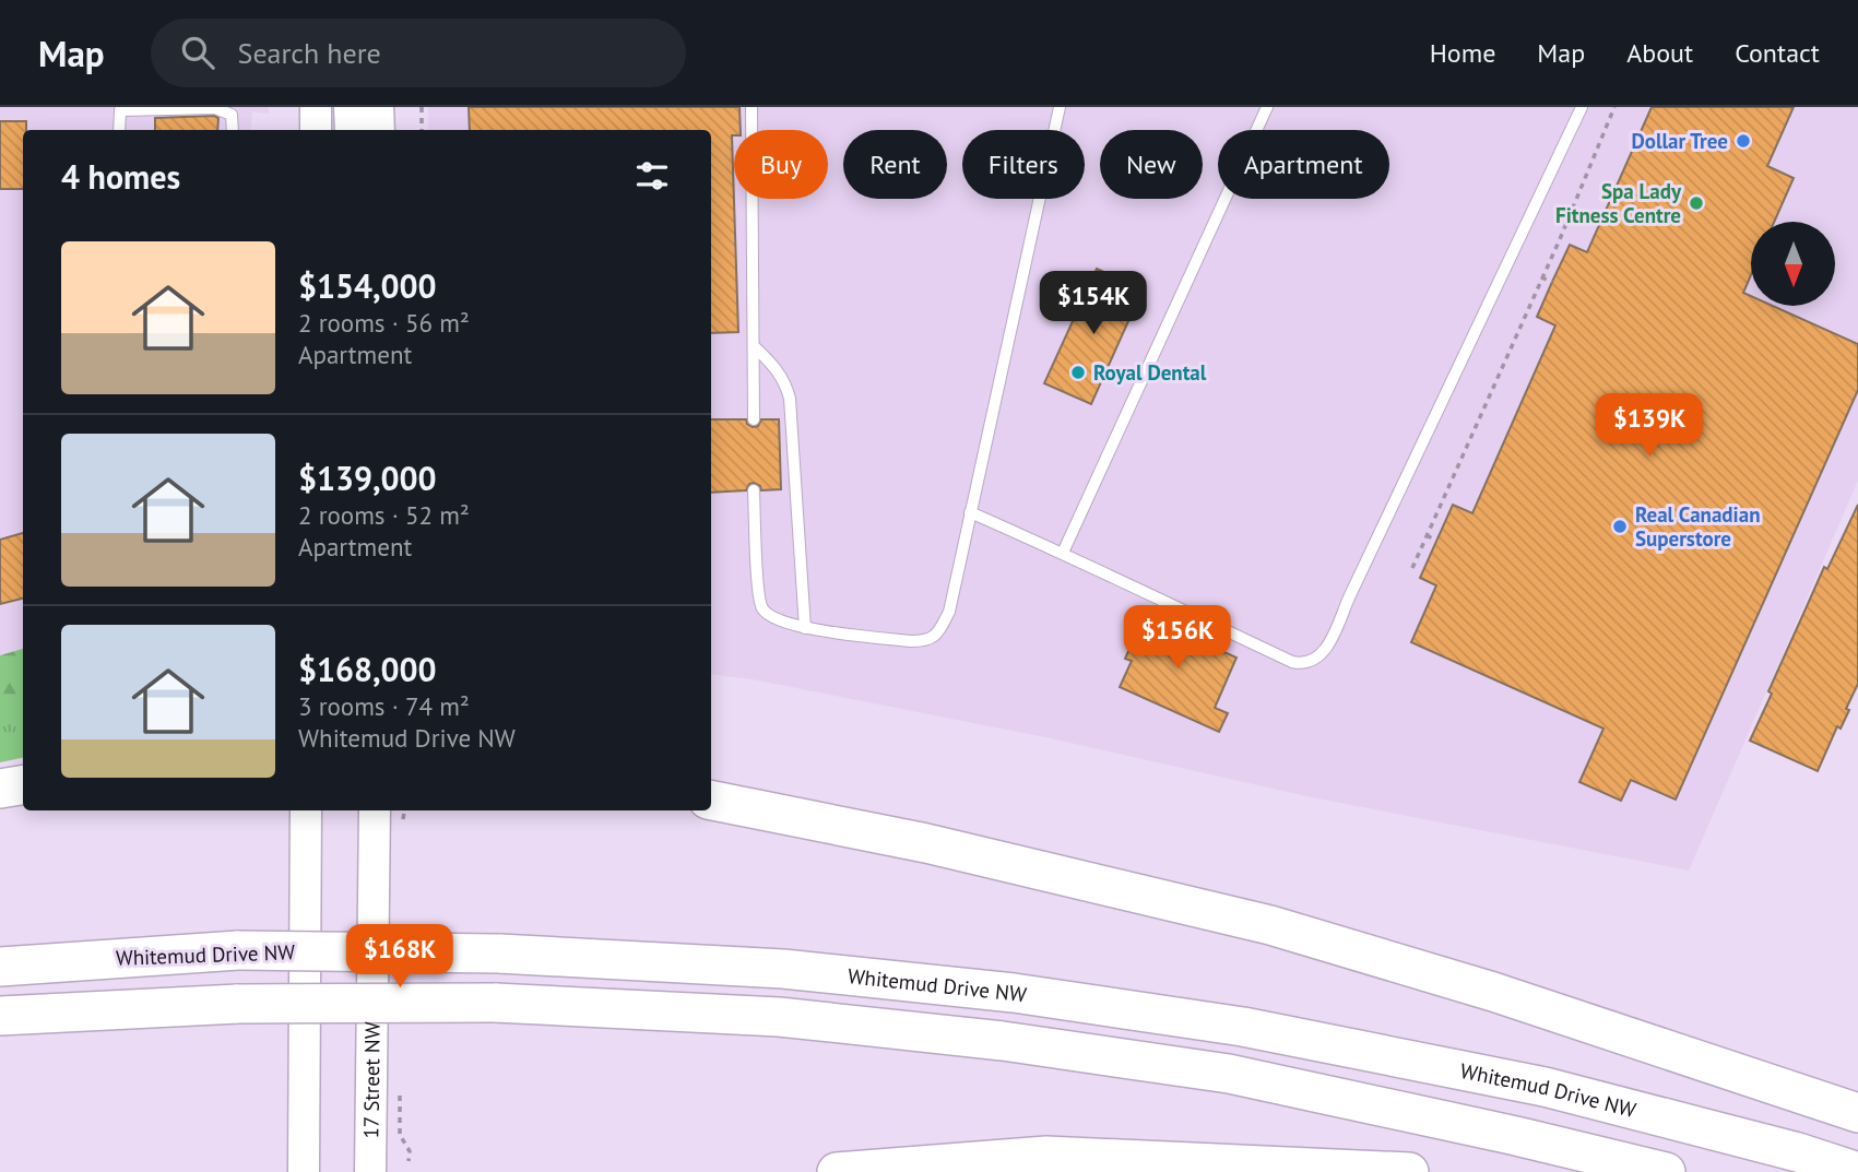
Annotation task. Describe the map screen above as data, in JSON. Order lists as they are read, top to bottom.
{
  "streets": {
    "highway": ["Whitemud Drive NW"],
    "main road": ["17 Street NW"]
  },
  "places": [
    "Dollar Tree",
    "Spa Lady Fitness Centre",
    "Royal Dental",
    "Real Canadian Superstore"
  ],
  "north": "bottom",
  "page": {
    "header": "Map",
    "search": "Search here",
    "nav": [
      "Home",
      "Map",
      "About",
      "Contact"
    ],
    "chip": [
      "Buy",
      "Rent",
      "Filters",
      "New",
      "Apartment"
    ],
    "heading": "4 homes",
    "list": [
      {
        "name": "$154,000",
        "note": "2 rooms · 56 m² · Apartment"
      },
      {
        "name": "$139,000",
        "note": "2 rooms · 52 m² · Apartment"
      },
      {
        "name": "$168,000",
        "note": "3 rooms · 74 m² · Whitemud Drive NW"
      }
    ],
    "price": [
      "$154K",
      "$139K",
      "$156K",
      "$168K"
    ]
  }
}
